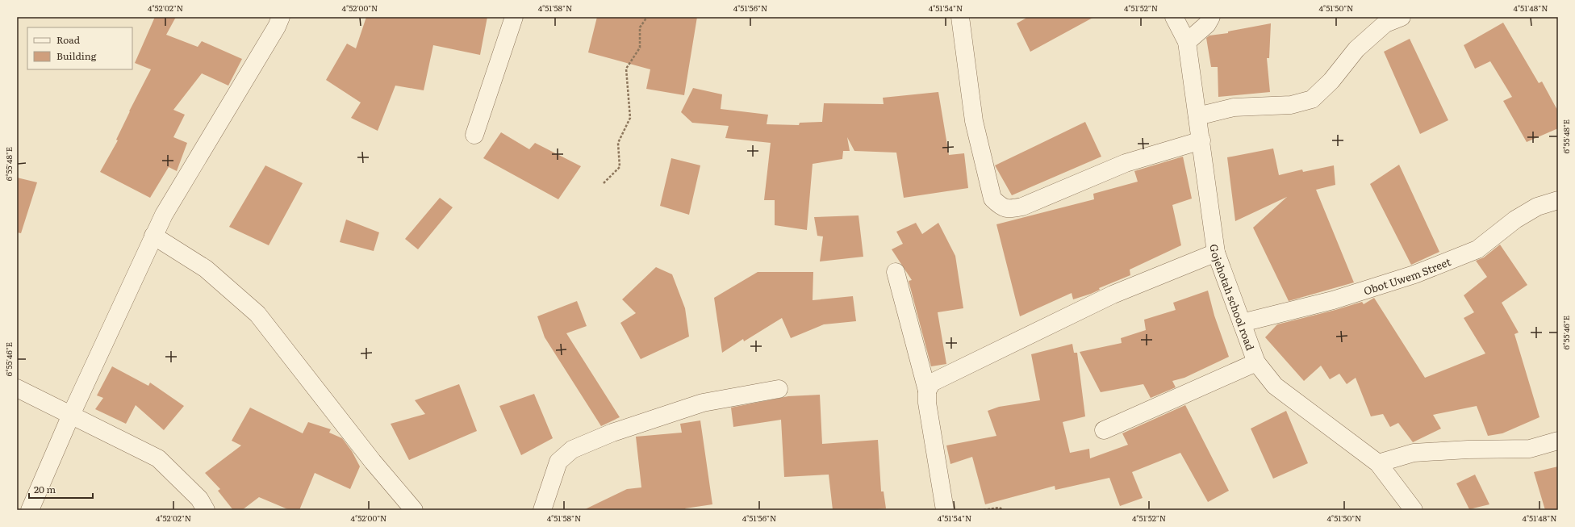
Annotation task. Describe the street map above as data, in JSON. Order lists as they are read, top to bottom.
{
  "streets": {
    "street": ["Obot Uwem Street", "Gojehotah school road"]
  },
  "crossings": [
    ["Obot Uwem Street", "Gojehotah school road"]
  ],
  "legend": ["Road", "Building"],
  "scale_bar": "20 m",
  "coordinates": [
    "4°52'02\"N",
    "4°52'00\"N",
    "4°51'58\"N",
    "4°51'56\"N",
    "4°51'54\"N",
    "4°51'52\"N",
    "4°51'50\"N",
    "4°51'48\"N",
    "6°55'48\"E",
    "6°55'46\"E"
  ]
}
